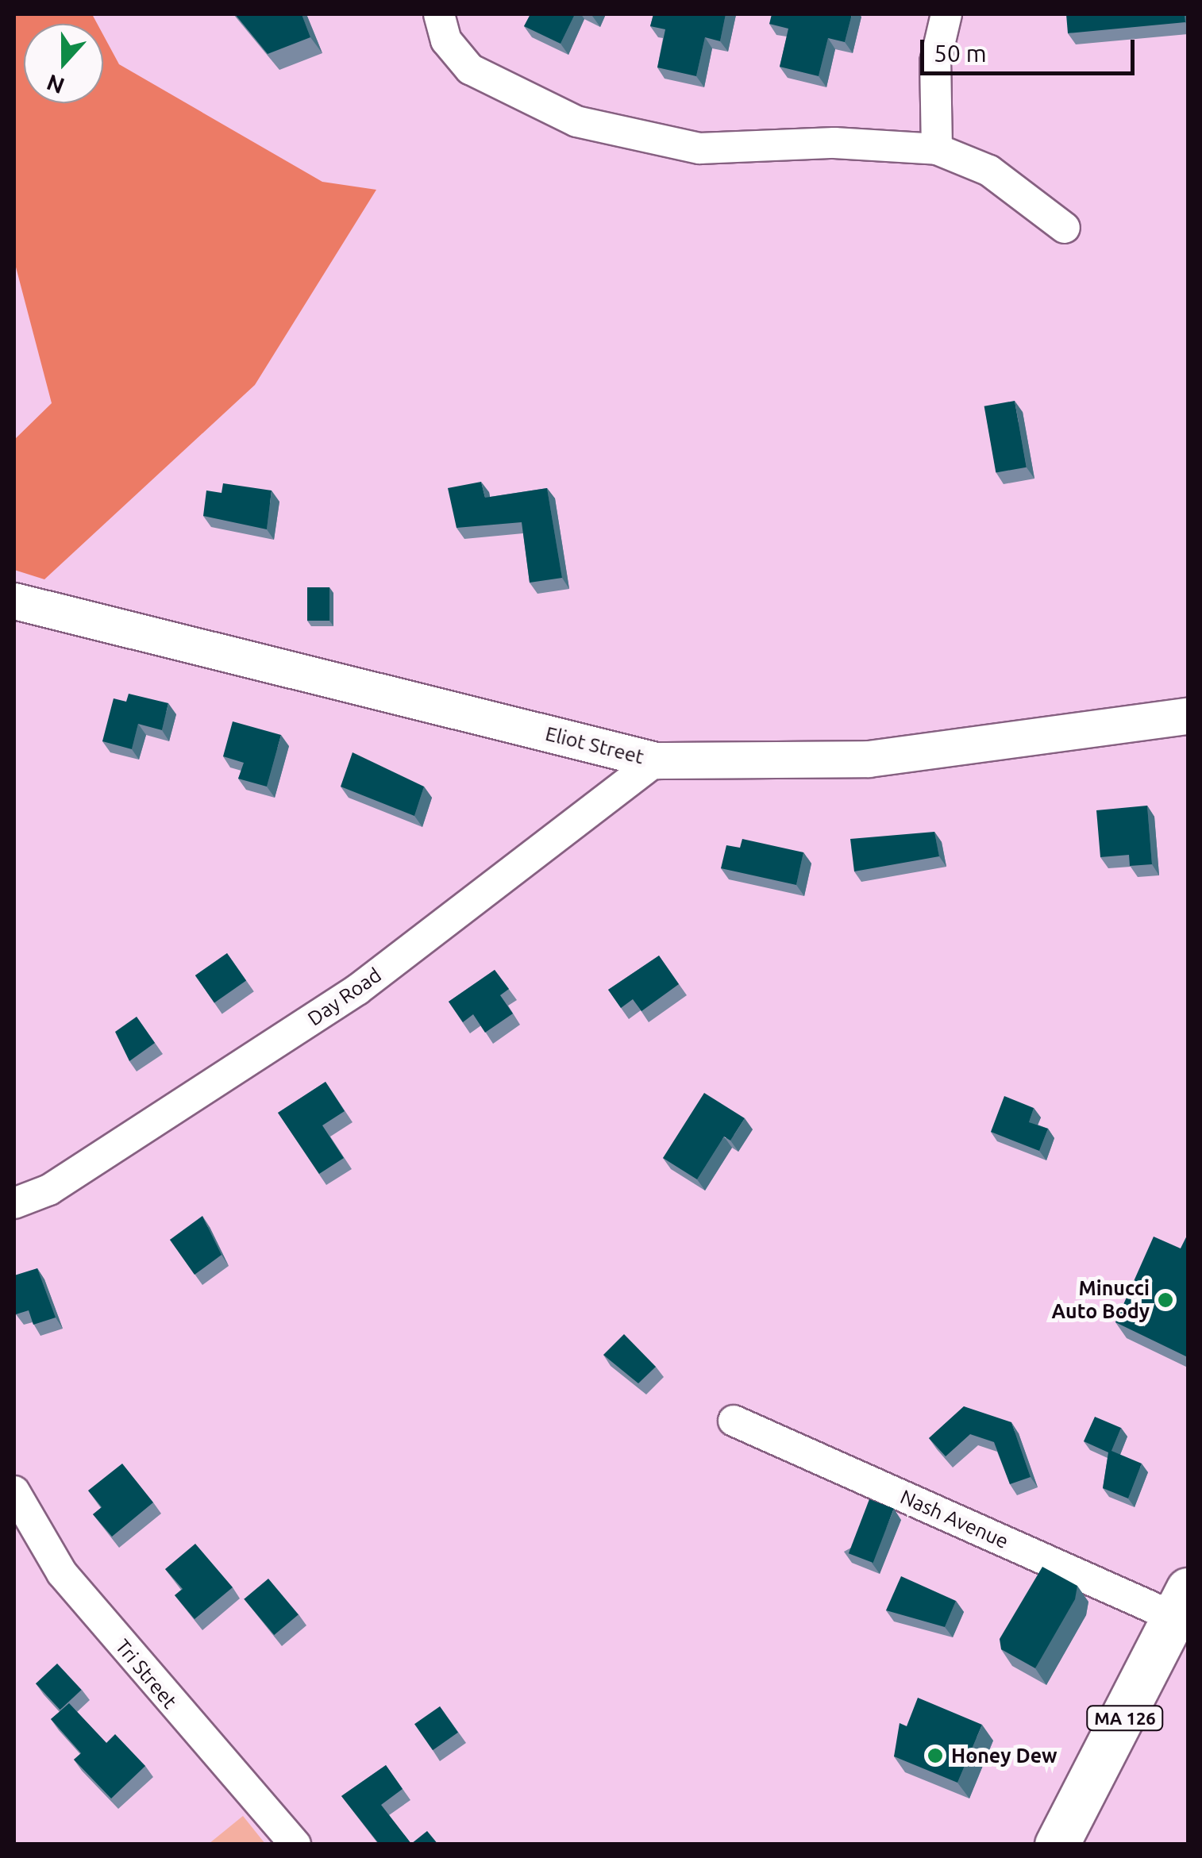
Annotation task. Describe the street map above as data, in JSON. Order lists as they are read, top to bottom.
{
  "streets": {
    "main road": ["MA 126"],
    "street": [
      "Eliot Street",
      "Day Road",
      "Nash Avenue",
      "Tri Street"
    ]
  },
  "crossings": [
    ["Eliot Street", "Day Road"],
    ["Nash Avenue", "MA 126"]
  ],
  "places": ["Minucci Auto Body", "Honey Dew"],
  "scale_bar": "50 m",
  "north": "bottom"
}
